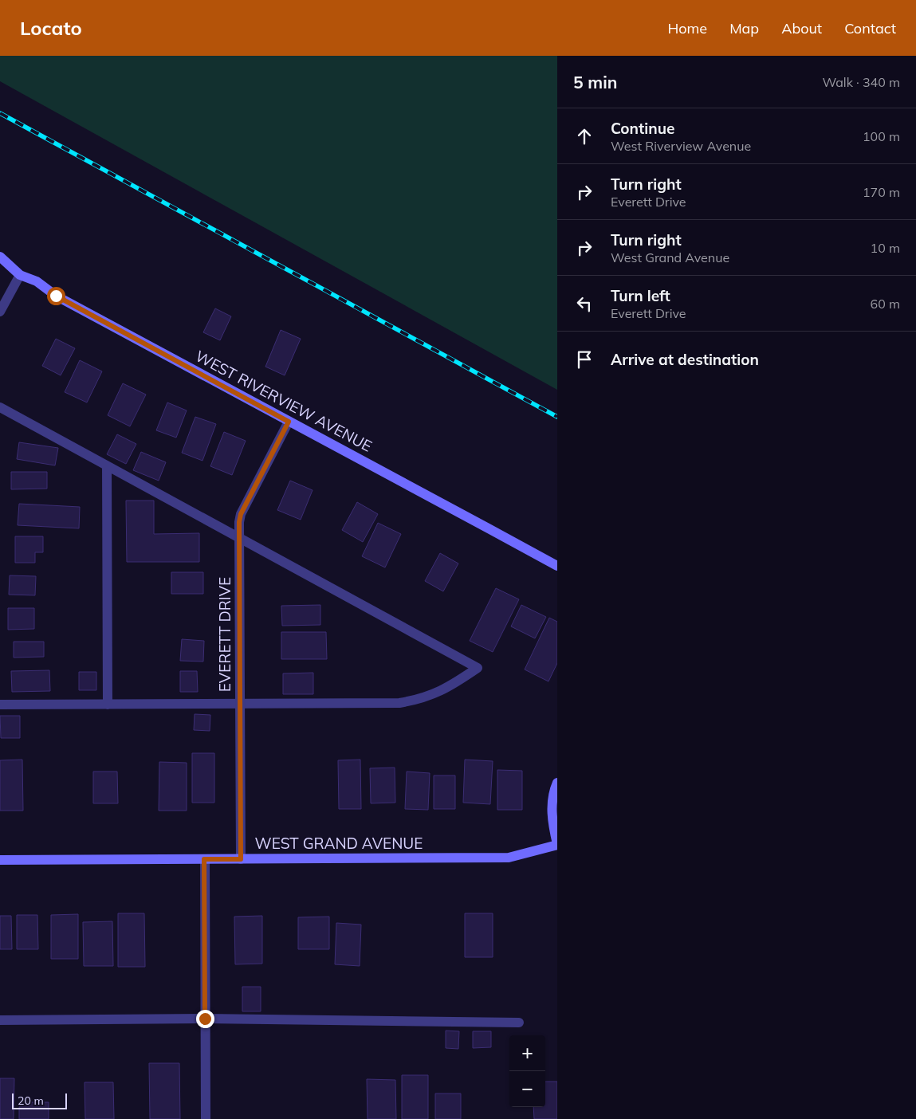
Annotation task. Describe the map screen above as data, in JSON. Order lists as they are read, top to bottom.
{
  "streets": {
    "street": ["WEST RIVERVIEW AVENUE", "EVERETT DRIVE", "WEST GRAND AVENUE"]
  },
  "crossings": [
    ["WEST RIVERVIEW AVENUE", "EVERETT DRIVE"],
    ["EVERETT DRIVE", "WEST GRAND AVENUE"]
  ],
  "scale_bar": "20 m",
  "page": {
    "header": "Locato",
    "nav": [
      "Home",
      "Map",
      "About",
      "Contact"
    ],
    "heading": ["5 min", "Walk · 340 m"],
    "list": [
      ["Continue", "West Riverview Avenue", "100 m"],
      ["Turn right", "Everett Drive", "170 m"],
      ["Turn right", "West Grand Avenue", "10 m"],
      ["Turn left", "Everett Drive", "60 m"],
      "Arrive at destination"
    ],
    "map_buttons": ["+", "−"],
    "scale": "20 m"
  }
}
